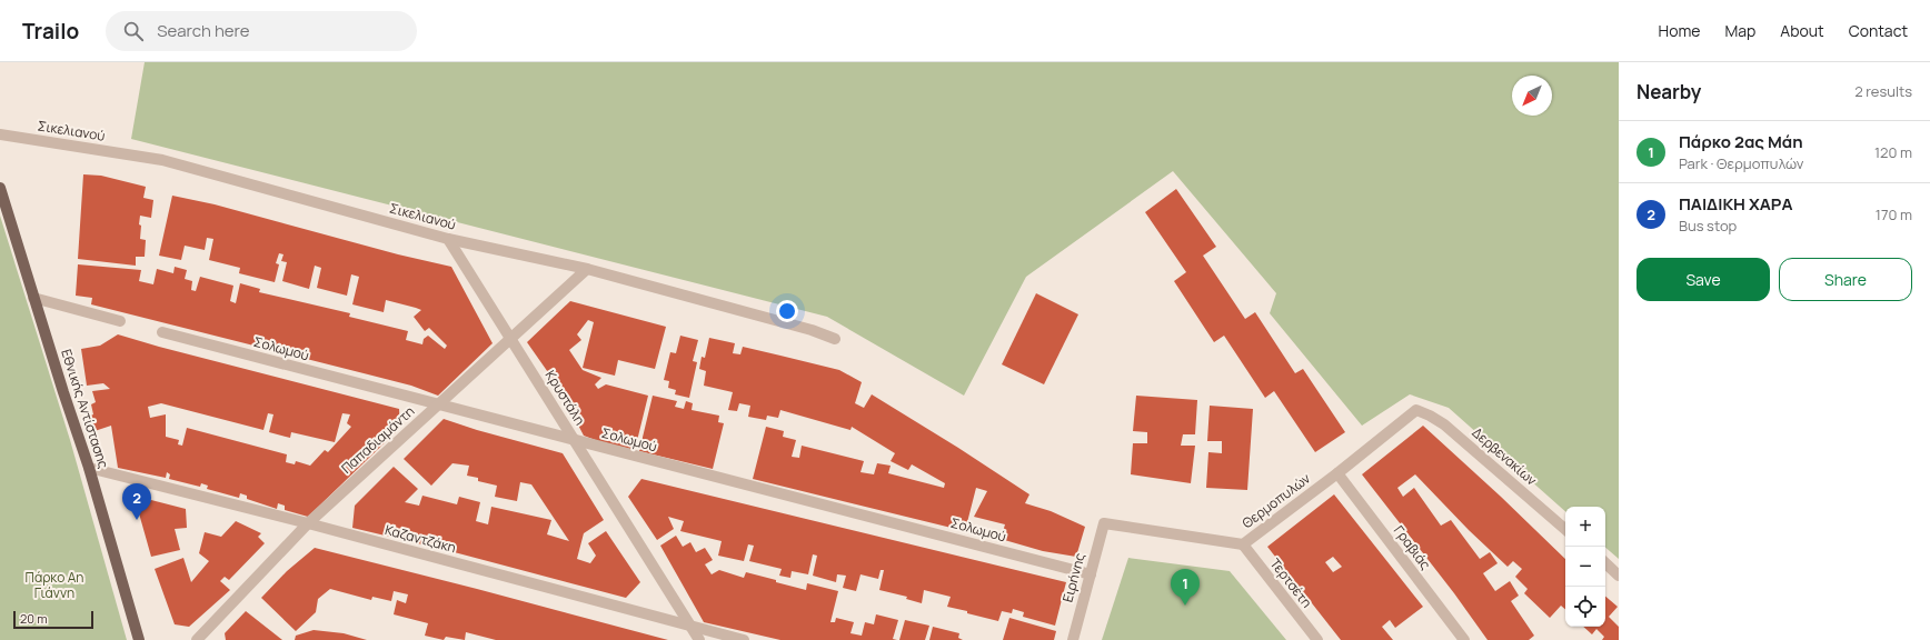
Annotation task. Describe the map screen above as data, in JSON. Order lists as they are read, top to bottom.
{
  "streets": {
    "main road": ["Εθνικής Αντίστασης"],
    "street": [
      "Σικελιανού",
      "Σολωμού",
      "Κρυστάλη",
      "Παπαδιαμάντη",
      "Δερβενακίων",
      "Θερμοπυλών",
      "Καζαντζάκη",
      "Γραβιάς",
      "Ειρήνης",
      "Τερτσέτη"
    ]
  },
  "crossings": [
    ["Σικελιανού", "Κρυστάλη"],
    ["Σικελιανού", "Παπαδιαμάντη"],
    ["Σολωμού", "Κρυστάλη"],
    ["Σολωμού", "Παπαδιαμάντη"],
    ["Σολωμού", "Ειρήνης"],
    ["Κρυστάλη", "Παπαδιαμάντη"],
    ["Κρυστάλη", "Καζαντζάκη"],
    ["Εθνικής Αντίστασης", "Καζαντζάκη"],
    ["Παπαδιαμάντη", "Καζαντζάκη"],
    ["Δερβενακίων", "Θερμοπυλών"],
    ["Θερμοπυλών", "Γραβιάς"],
    ["Θερμοπυλών", "Ειρήνης"],
    ["Θερμοπυλών", "Τερτσέτη"]
  ],
  "parks": ["Πάρκο Αη Γιάννη"],
  "scale_bar": "20 m",
  "north": "bottom left",
  "page": {
    "header": "Trailo",
    "search": "Search here",
    "nav": [
      "Home",
      "Map",
      "About",
      "Contact"
    ],
    "heading": ["Nearby", "2 results"],
    "list": [
      {
        "mark": "1",
        "name": "Πάρκο 2ας Μάη",
        "note": "Park · Θερμοπυλών",
        "value": "120 m"
      },
      {
        "mark": "2",
        "name": "ΠΑΙΔΙΚΗ ΧΑΡΑ",
        "note": "Bus stop",
        "value": "170 m"
      }
    ],
    "buttons": ["Save", "Share"],
    "pins": ["2", "1"],
    "map_buttons": ["+", "−"],
    "scale": "20 m"
  }
}
